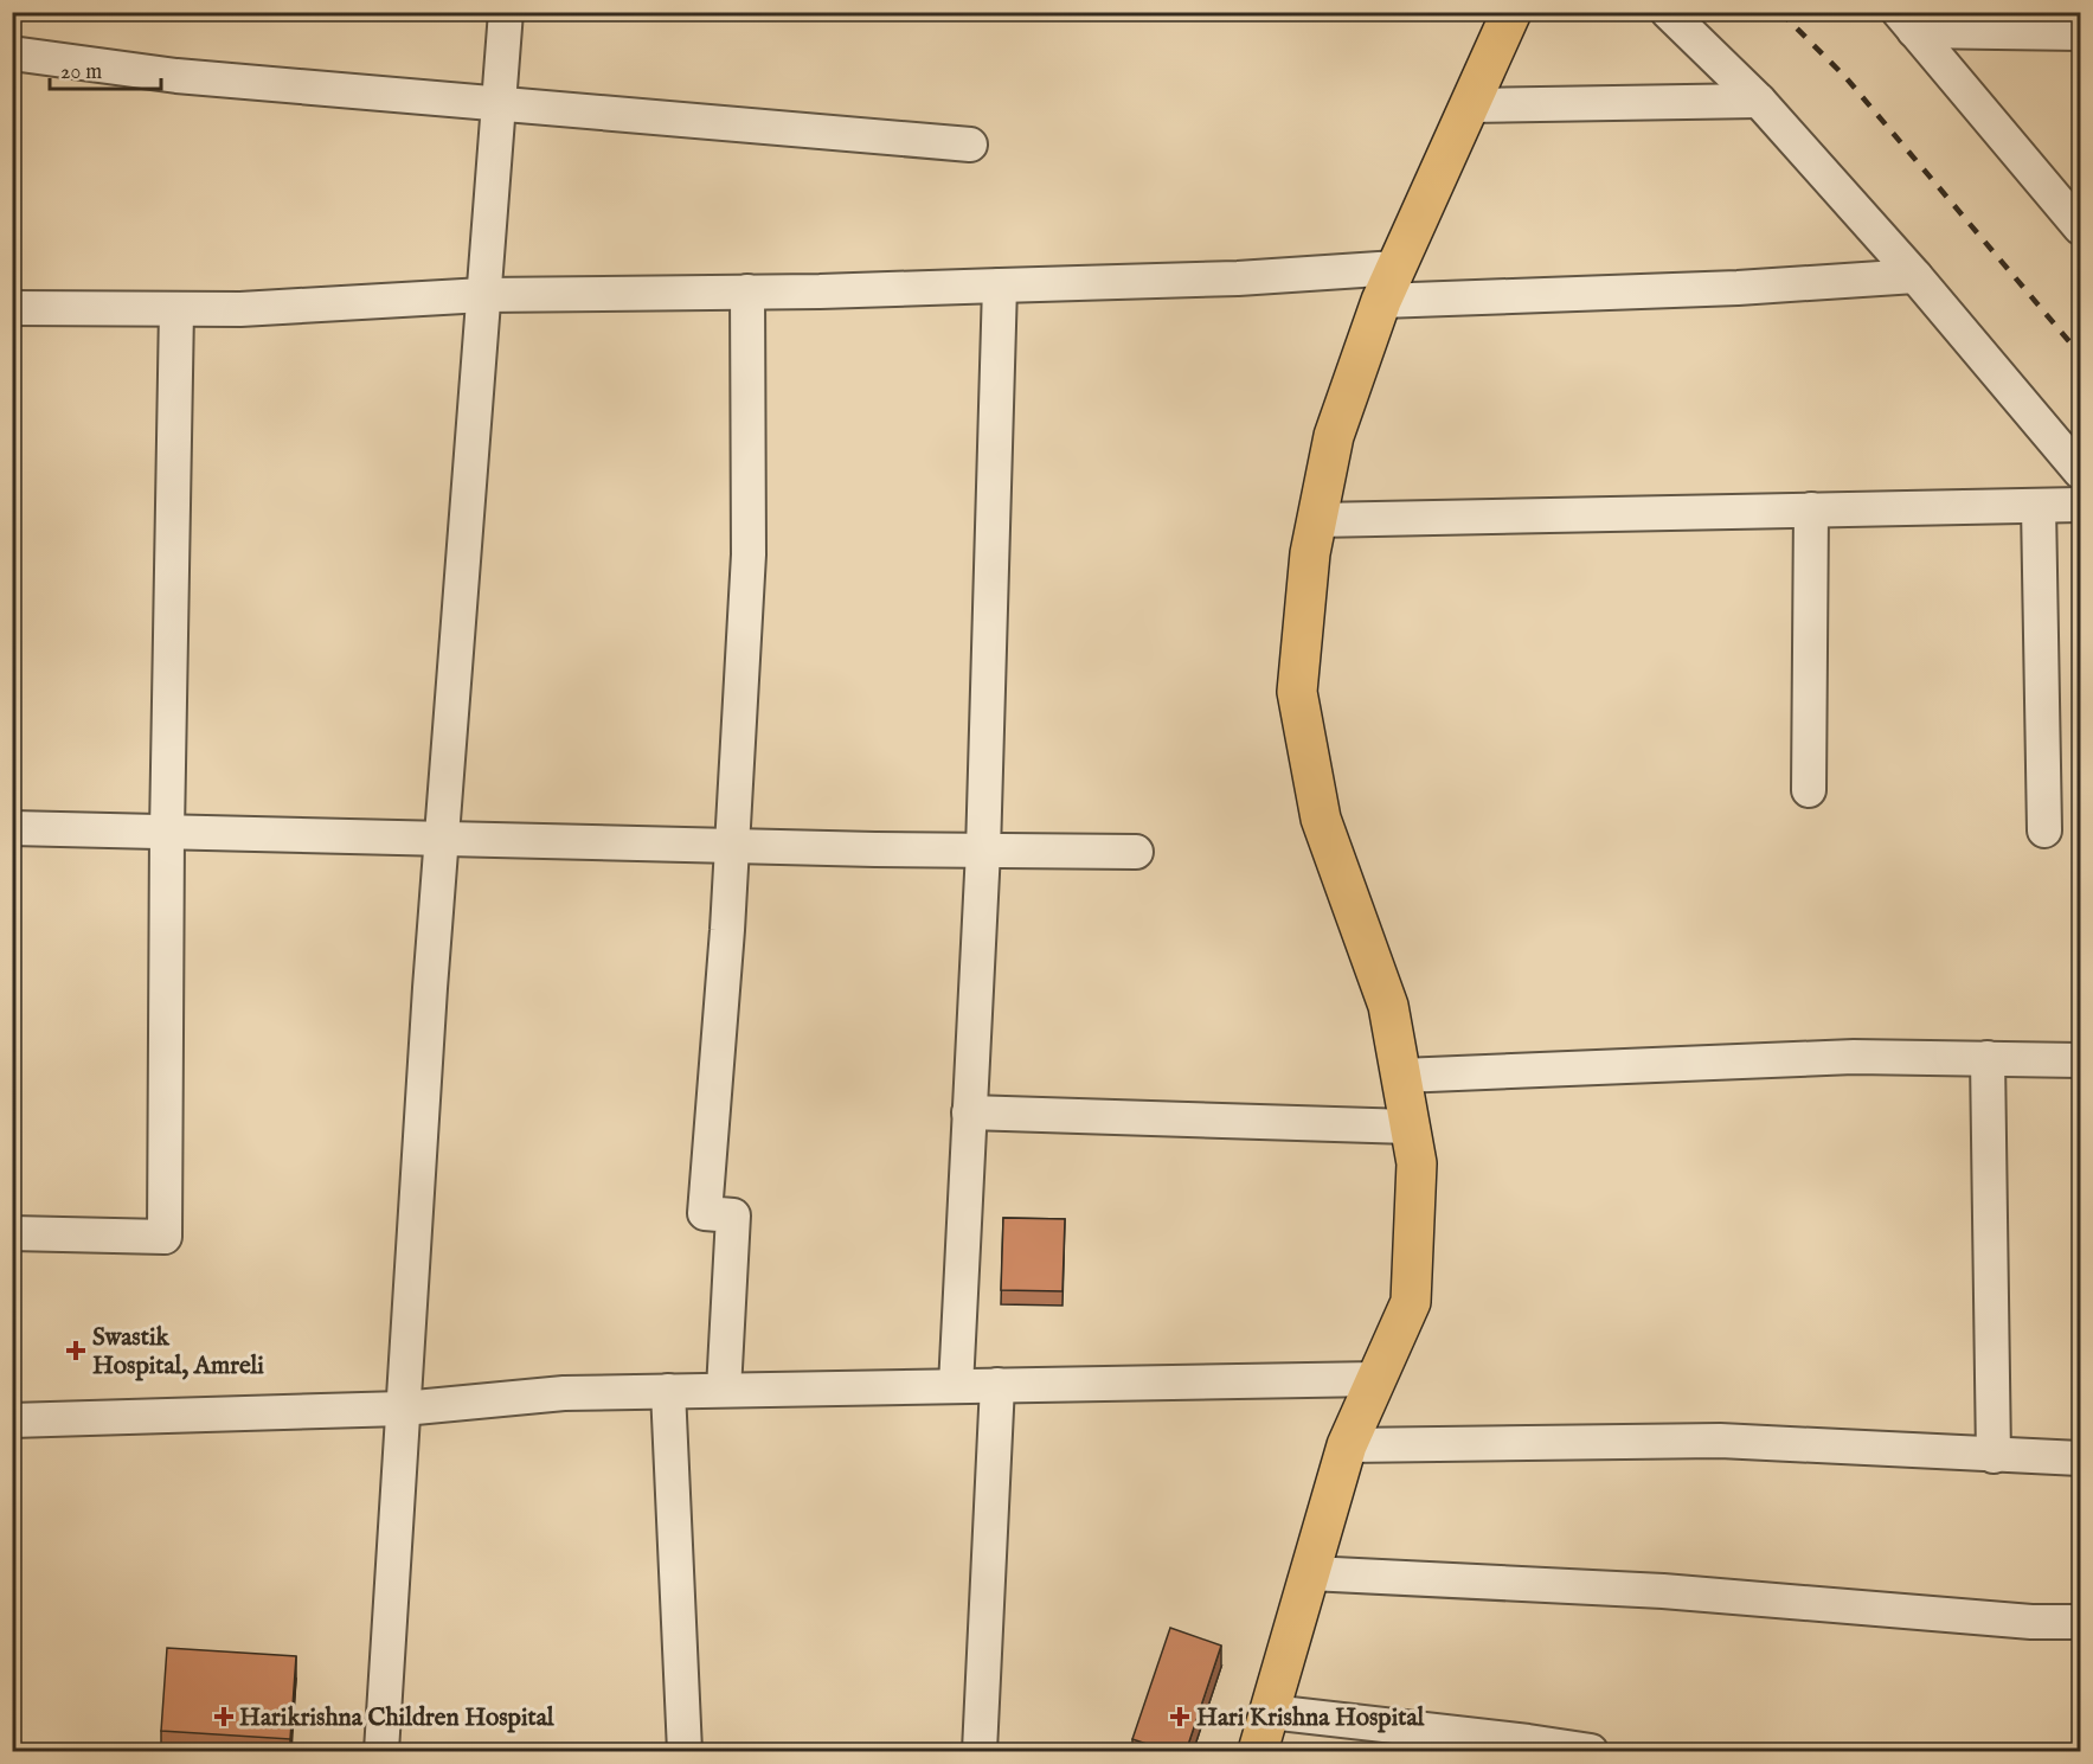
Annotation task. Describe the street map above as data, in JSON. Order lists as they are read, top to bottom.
{
  "places": {
    "health": ["Swastik Hospital, Amreli", "Harikrishna Children Hospital", "Hari Krishna Hospital"]
  },
  "scale_bar": "20 m"
}
